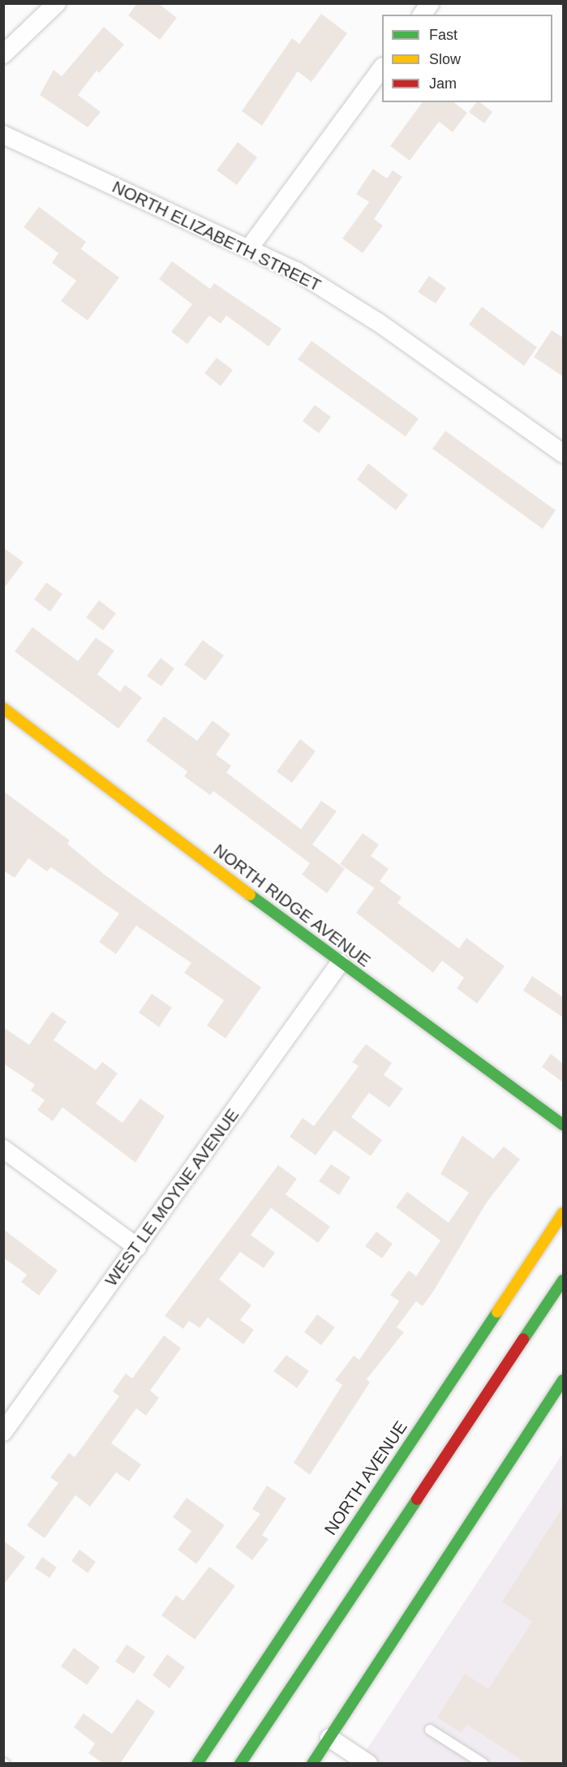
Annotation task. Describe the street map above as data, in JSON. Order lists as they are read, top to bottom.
{
  "streets": {
    "street": [
      "NORTH ELIZABETH STREET",
      "NORTH RIDGE AVENUE",
      "WEST LE MOYNE AVENUE",
      "NORTH AVENUE"
    ]
  },
  "crossings": [
    ["NORTH RIDGE AVENUE", "WEST LE MOYNE AVENUE"]
  ],
  "legend": ["Fast", "Slow", "Jam"]
}
